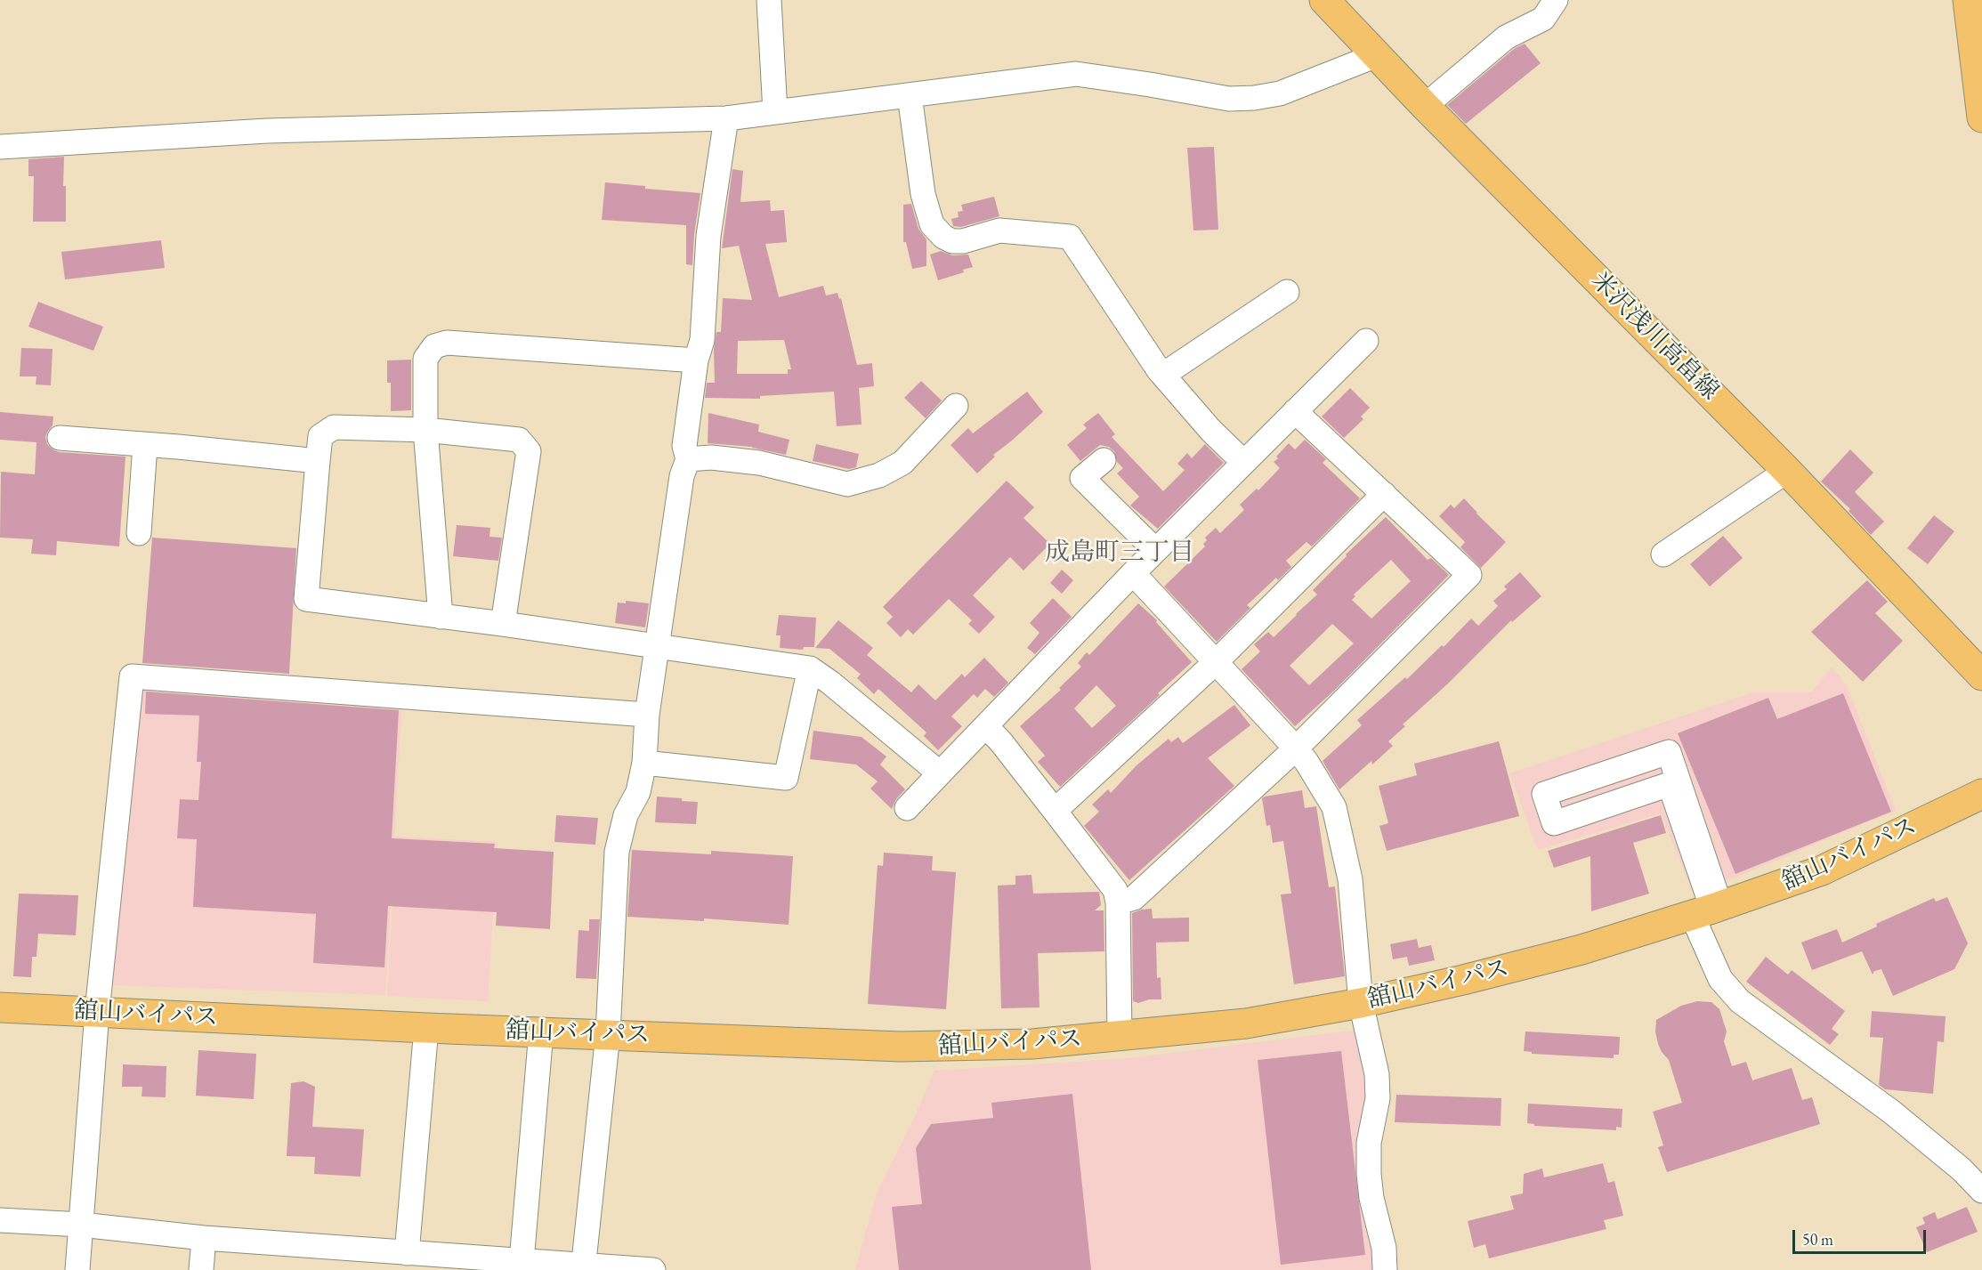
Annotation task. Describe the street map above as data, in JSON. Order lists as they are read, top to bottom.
{
  "streets": {
    "main road": ["米沢浅川高畠線", "舘山バイパス"]
  },
  "districts": ["成島町三丁目"],
  "scale_bar": "50 m"
}
